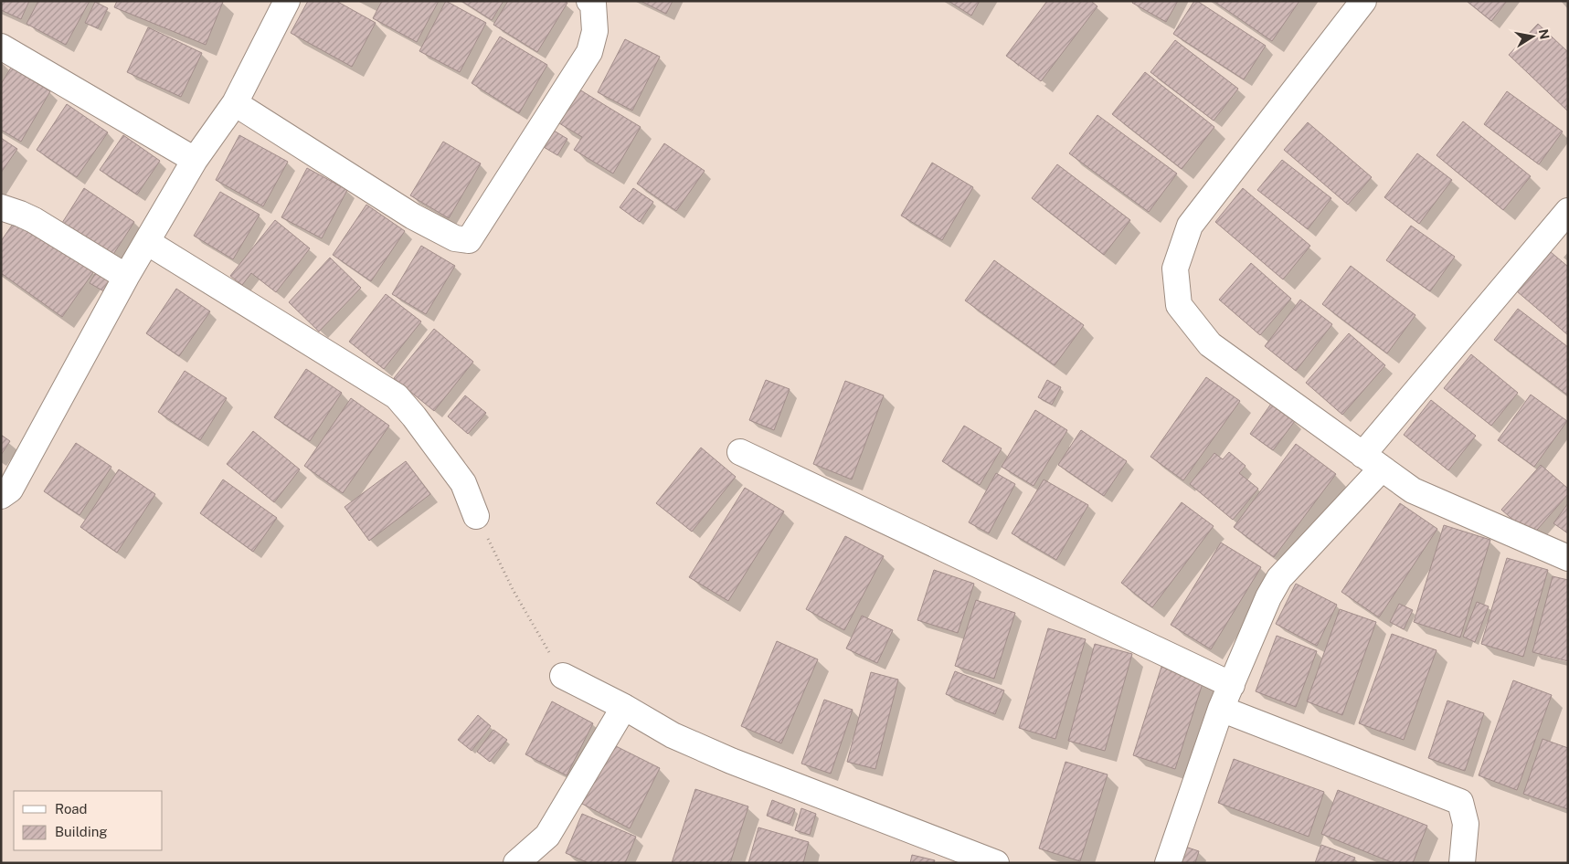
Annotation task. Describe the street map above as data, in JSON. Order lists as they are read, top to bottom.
{
  "legend": ["Road", "Building"],
  "north": "right"
}
